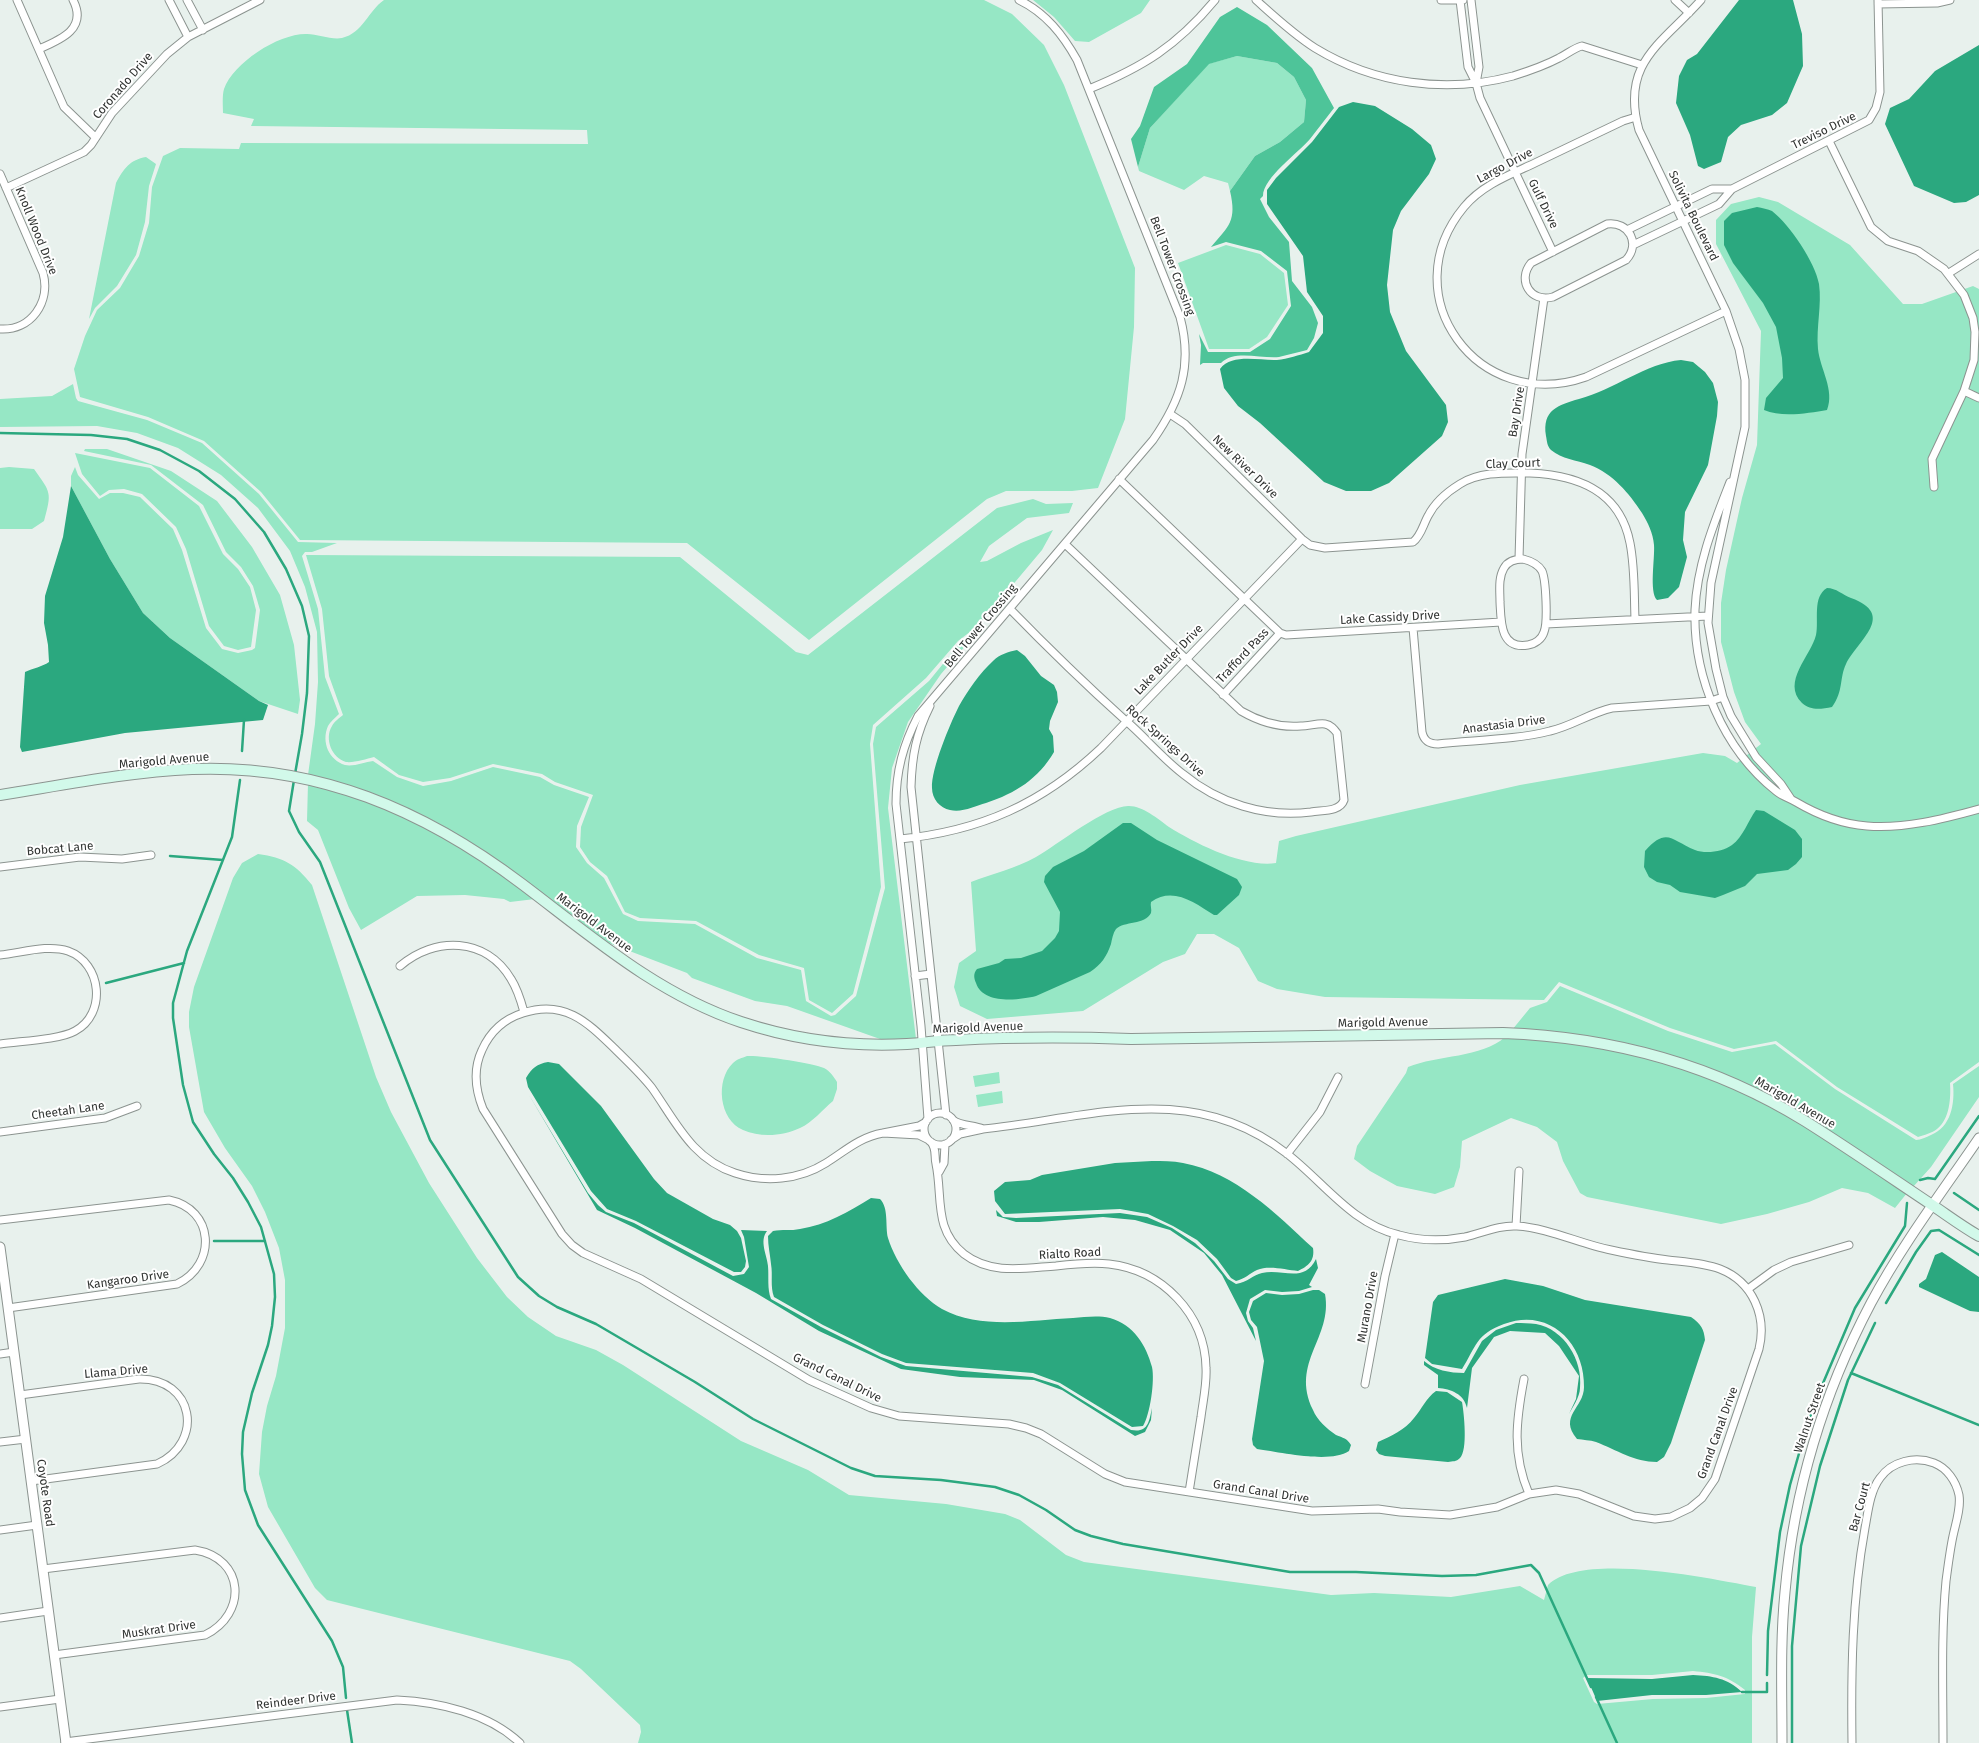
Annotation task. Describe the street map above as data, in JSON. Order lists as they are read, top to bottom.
{
  "streets": {
    "main road": ["Marigold Avenue"],
    "street": [
      "Coronado Drive",
      "Treviso Drive",
      "Largo Drive",
      "Gulf Drive",
      "Solivita Boulevard",
      "Knoll Wood Drive",
      "Bell Tower Crossing",
      "Bay Drive",
      "Clay Court",
      "New River Drive",
      "Lake Cassidy Drive",
      "Trafford Pass",
      "Lake Butler Drive",
      "Anastasia Drive",
      "Rock Springs Drive",
      "Bobcat Lane",
      "Cheetah Lane",
      "Rialto Road",
      "Kangaroo Drive",
      "Murano Drive",
      "Llama Drive",
      "Grand Canal Drive",
      "Walnut Street",
      "Coyote Road",
      "Bar Court",
      "Muskrat Drive",
      "Reindeer Drive"
    ]
  },
  "crossings": [
    ["Coronado Drive", "Knoll Wood Drive"],
    ["Treviso Drive", "Solivita Boulevard"],
    ["Largo Drive", "Gulf Drive"],
    ["Largo Drive", "Solivita Boulevard"],
    ["Largo Drive", "Bay Drive"],
    ["Solivita Boulevard", "Anastasia Drive"],
    ["Bell Tower Crossing", "New River Drive"],
    ["Bell Tower Crossing", "Lake Butler Drive"],
    ["Bell Tower Crossing", "Rock Springs Drive"],
    ["Bell Tower Crossing", "Marigold Avenue"],
    ["Bell Tower Crossing", "Rialto Road"],
    ["Bell Tower Crossing", "Grand Canal Drive"],
    ["Bay Drive", "Clay Court"],
    ["Clay Court", "New River Drive"],
    ["Lake Cassidy Drive", "Trafford Pass"],
    ["Lake Cassidy Drive", "Anastasia Drive"],
    ["Trafford Pass", "Rock Springs Drive"],
    ["Lake Butler Drive", "Rock Springs Drive"],
    ["Marigold Avenue", "Walnut Street"],
    ["Rialto Road", "Grand Canal Drive"],
    ["Kangaroo Drive", "Coyote Road"],
    ["Murano Drive", "Grand Canal Drive"],
    ["Llama Drive", "Coyote Road"],
    ["Coyote Road", "Muskrat Drive"],
    ["Coyote Road", "Reindeer Drive"]
  ]
}
